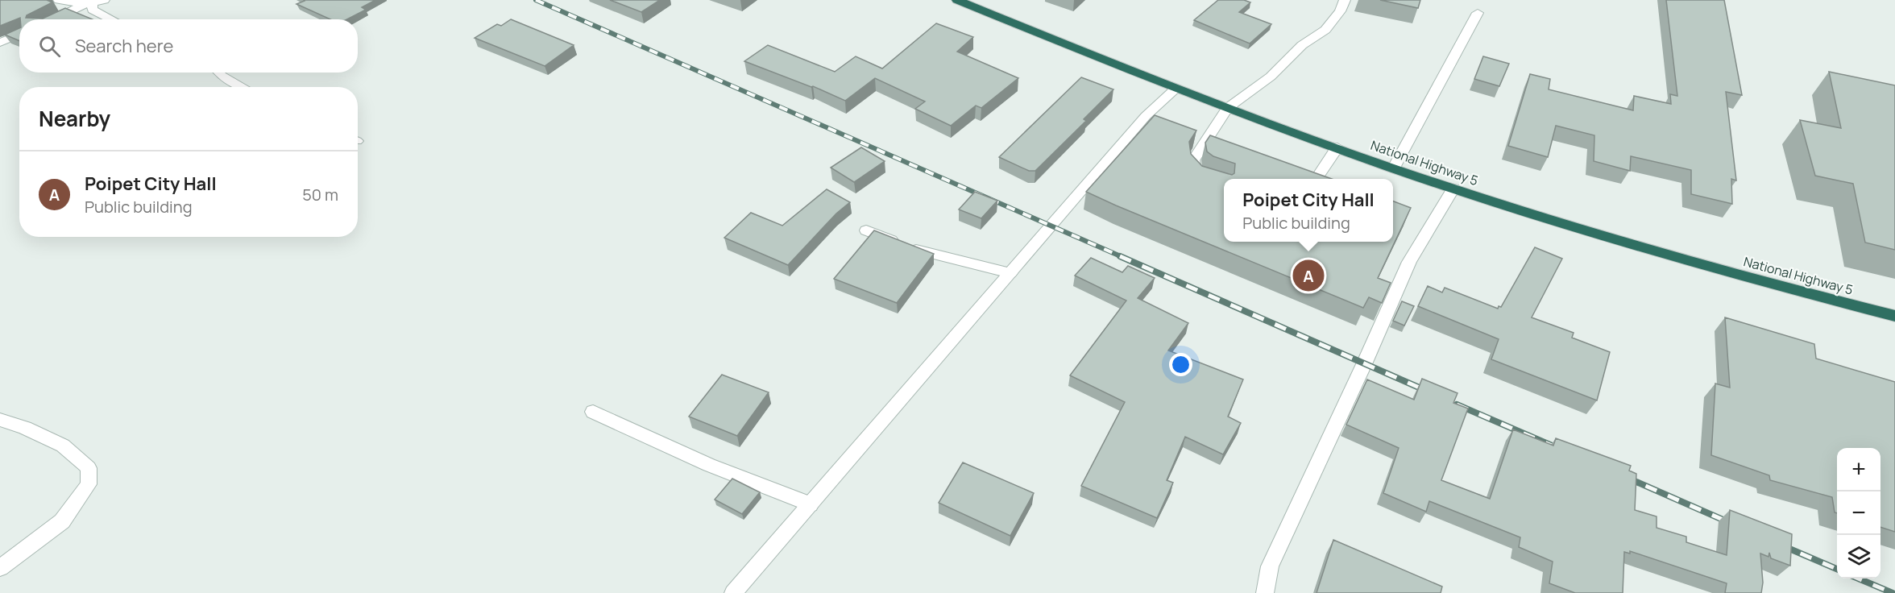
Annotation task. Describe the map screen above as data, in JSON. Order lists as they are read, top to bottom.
{
  "streets": {
    "highway": ["National Highway 5"]
  },
  "page": {
    "search": "Search here",
    "heading": "Nearby",
    "list": [
      {
        "mark": "A",
        "name": "Poipet City Hall",
        "note": "Public building",
        "value": "50 m"
      }
    ],
    "popup": ["Poipet City Hall", "Public building"],
    "pins": "A",
    "map_buttons": ["+", "−"]
  }
}
